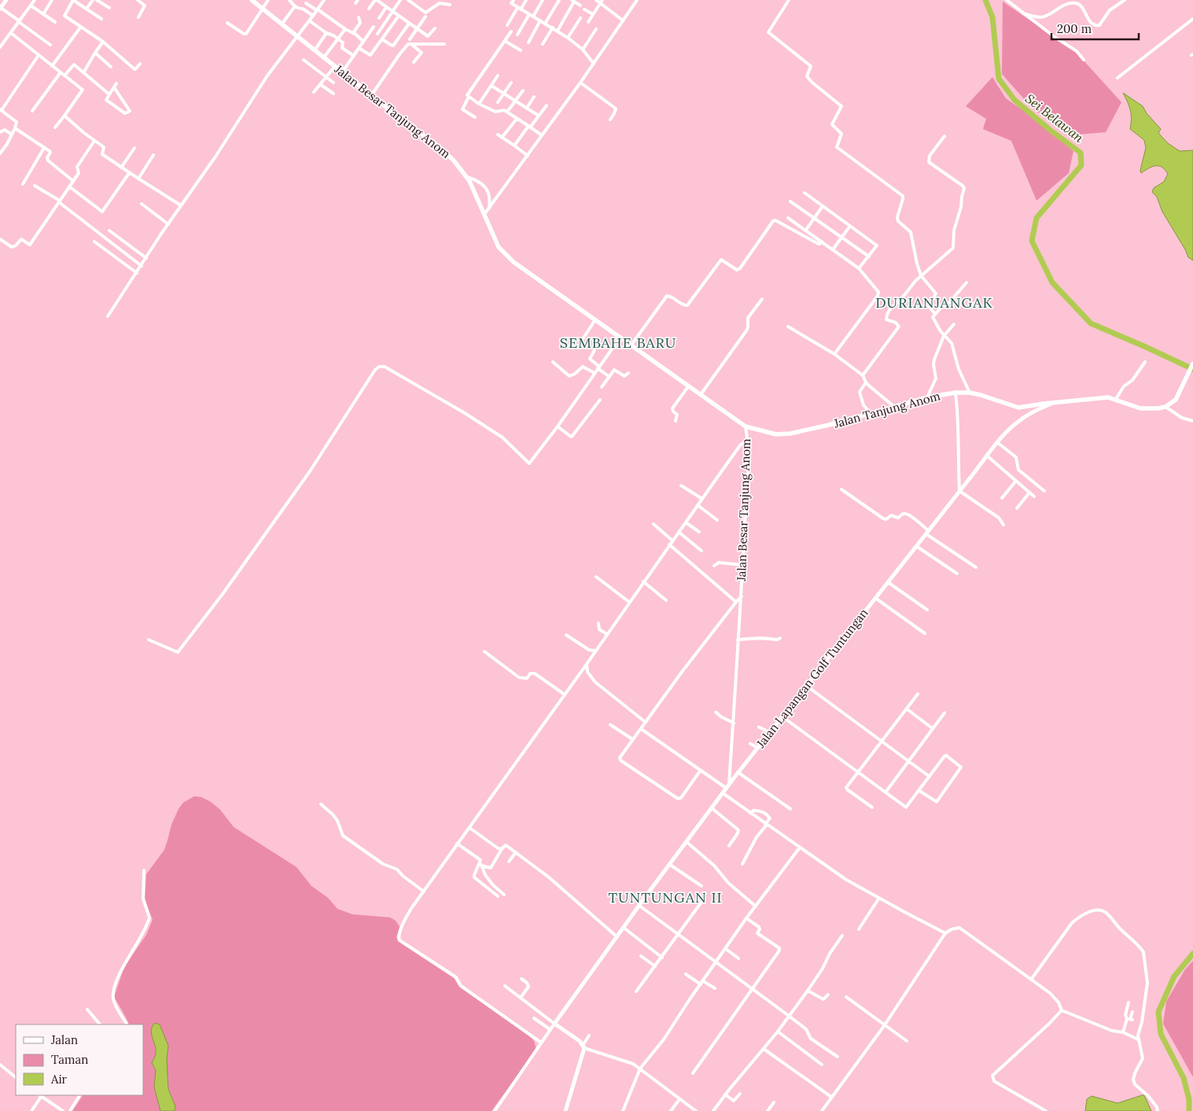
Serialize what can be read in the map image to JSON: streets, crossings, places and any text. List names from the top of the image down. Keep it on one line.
{"streets":{"main road":["Jalan Besar Tanjung Anom","Jalan Tanjung Anom","Jalan Lapangan Golf Tuntungan"]},"crossings":[["Jalan Besar Tanjung Anom","Jalan Tanjung Anom"],["Jalan Besar Tanjung Anom","Jalan Lapangan Golf Tuntungan"],["Jalan Tanjung Anom","Jalan Lapangan Golf Tuntungan"]],"districts":["DURIANJANGAK","SEMBAHE BARU","TUNTUNGAN II"],"water":["Sei Belawan"],"legend":["Jalan","Taman","Air"],"scale_bar":"200 m"}
